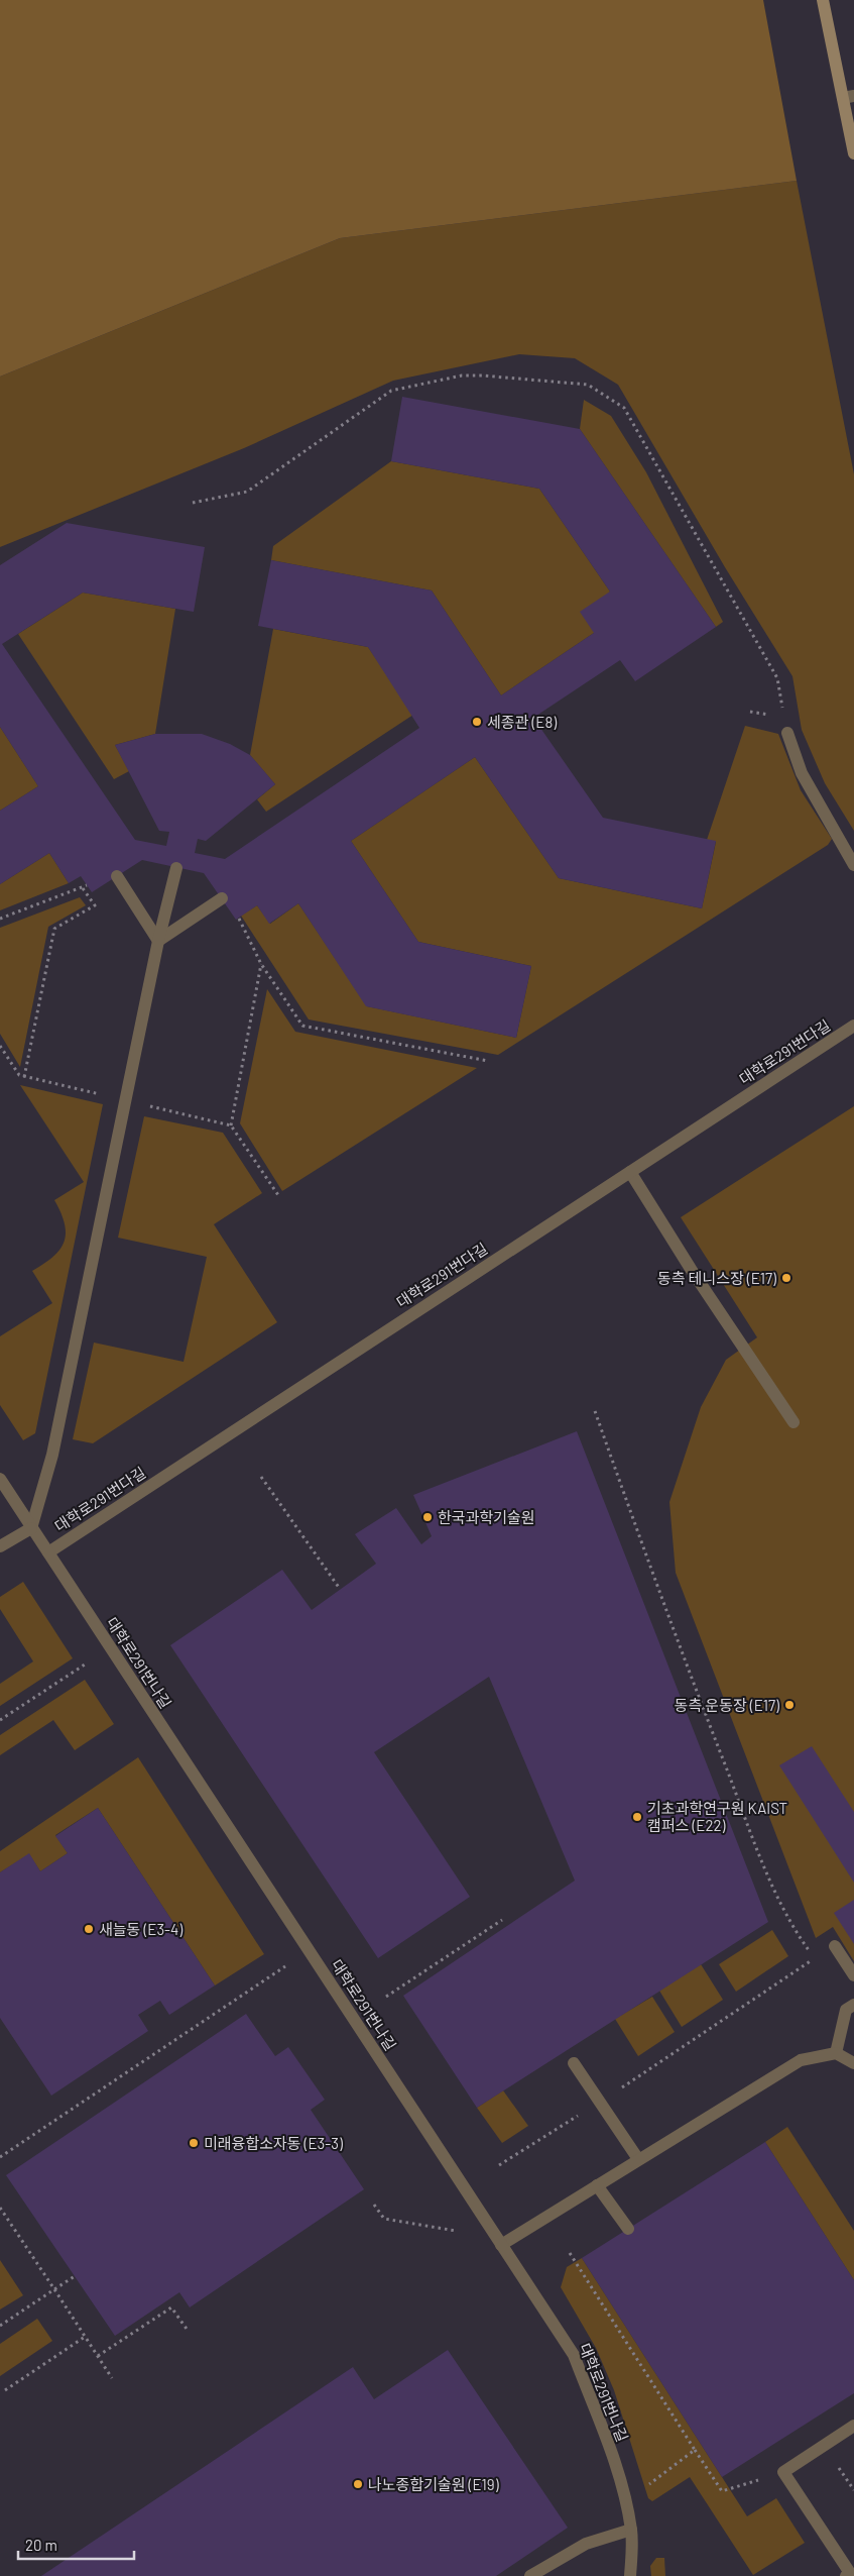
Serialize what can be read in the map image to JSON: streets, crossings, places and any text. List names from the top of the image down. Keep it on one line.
{"streets":{"street":["대학로291번다길","대학로291번나길"]},"crossings":[["대학로291번다길","대학로291번나길"]],"places":["세종관 (E8)","동측 테니스장 (E17)","한국과학기술원","동측 운동장 (E17)","기초과학연구원 KAIST 캠퍼스 (E22)","새늘동 (E3-4)","미래융합소자동 (E3-3)","나노종합기술원 (E19)"],"scale_bar":"20 m"}
